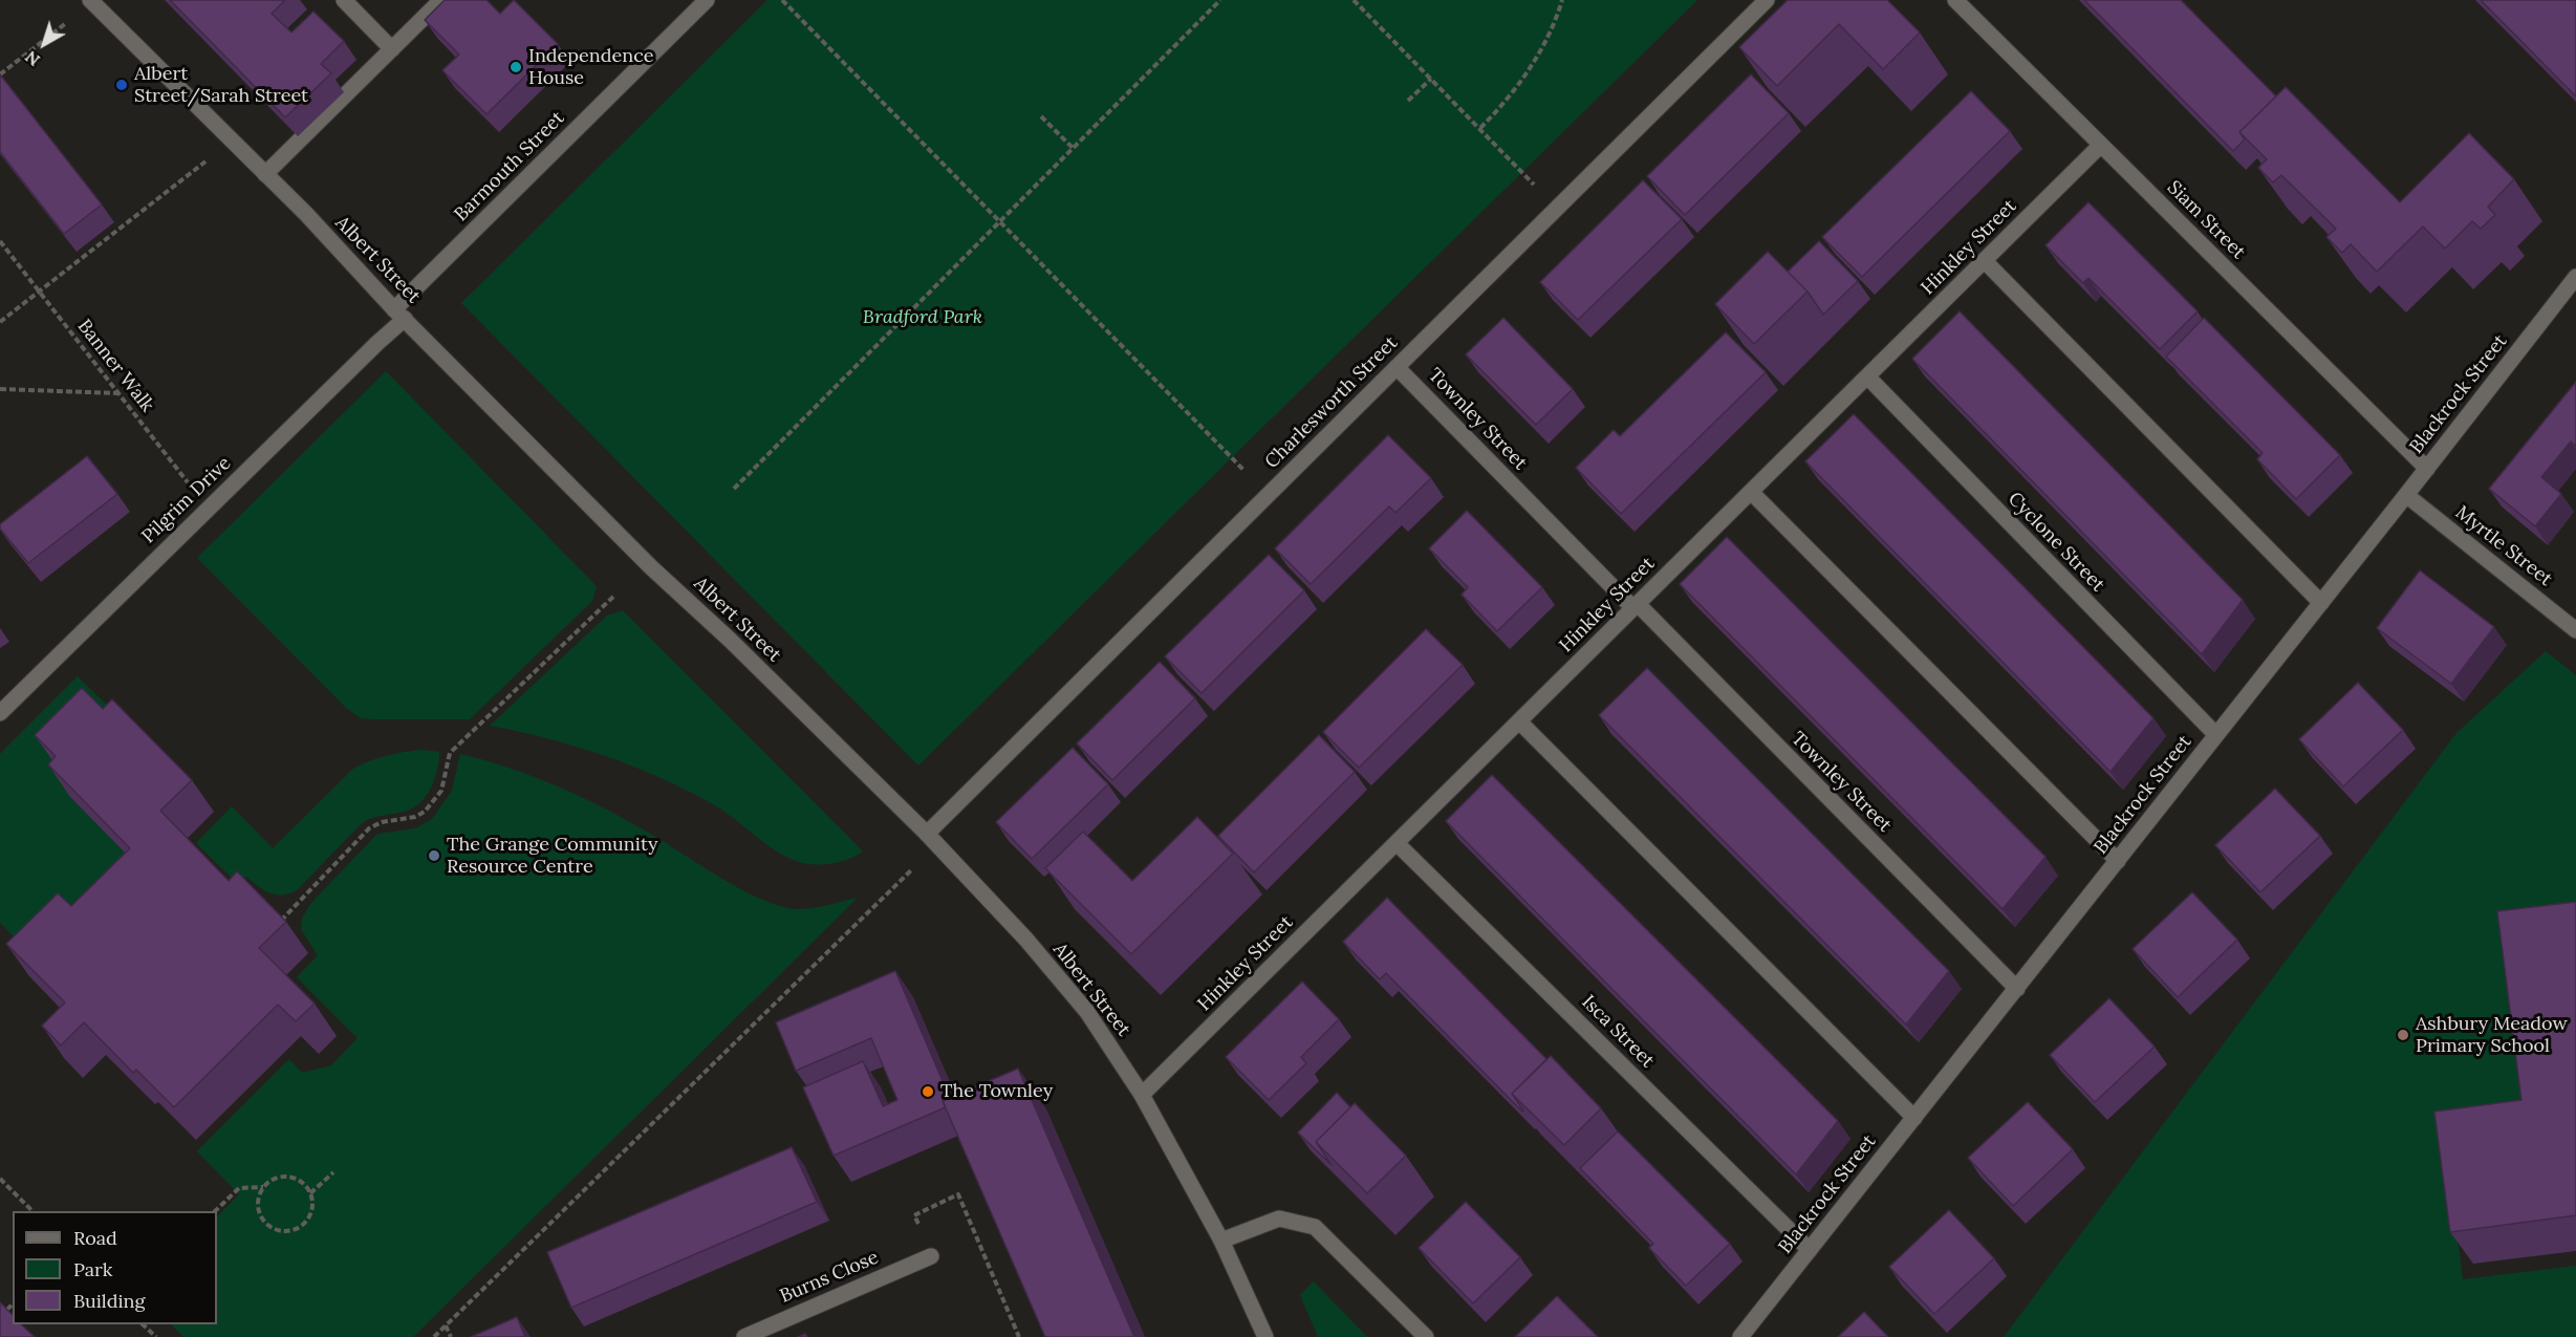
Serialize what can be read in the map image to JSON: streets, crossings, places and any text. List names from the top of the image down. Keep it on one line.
{"streets":{"street":["Barmouth Street","Siam Street","Hinkley Street","Albert Street","Blackrock Street","Charlesworth Street","Townley Street","Pilgrim Drive","Cyclone Street","Myrtle Street","Isca Street","Burns Close"],"path":["Banner Walk"]},"crossings":[["Barmouth Street","Albert Street"],["Barmouth Street","Pilgrim Drive"],["Siam Street","Hinkley Street"],["Siam Street","Blackrock Street"],["Hinkley Street","Albert Street"],["Hinkley Street","Townley Street"],["Hinkley Street","Cyclone Street"],["Hinkley Street","Isca Street"],["Albert Street","Charlesworth Street"],["Albert Street","Pilgrim Drive"],["Banner Walk","Pilgrim Drive"],["Blackrock Street","Townley Street"],["Blackrock Street","Cyclone Street"],["Blackrock Street","Myrtle Street"],["Blackrock Street","Isca Street"],["Charlesworth Street","Townley Street"]],"parks":["Bradford Park"],"places":["Independence House","Albert Street/Sarah Street","The Grange Community Resource Centre","Ashbury Meadow Primary School","The Townley"],"legend":["Road","Park","Building"],"north":"bottom left"}
